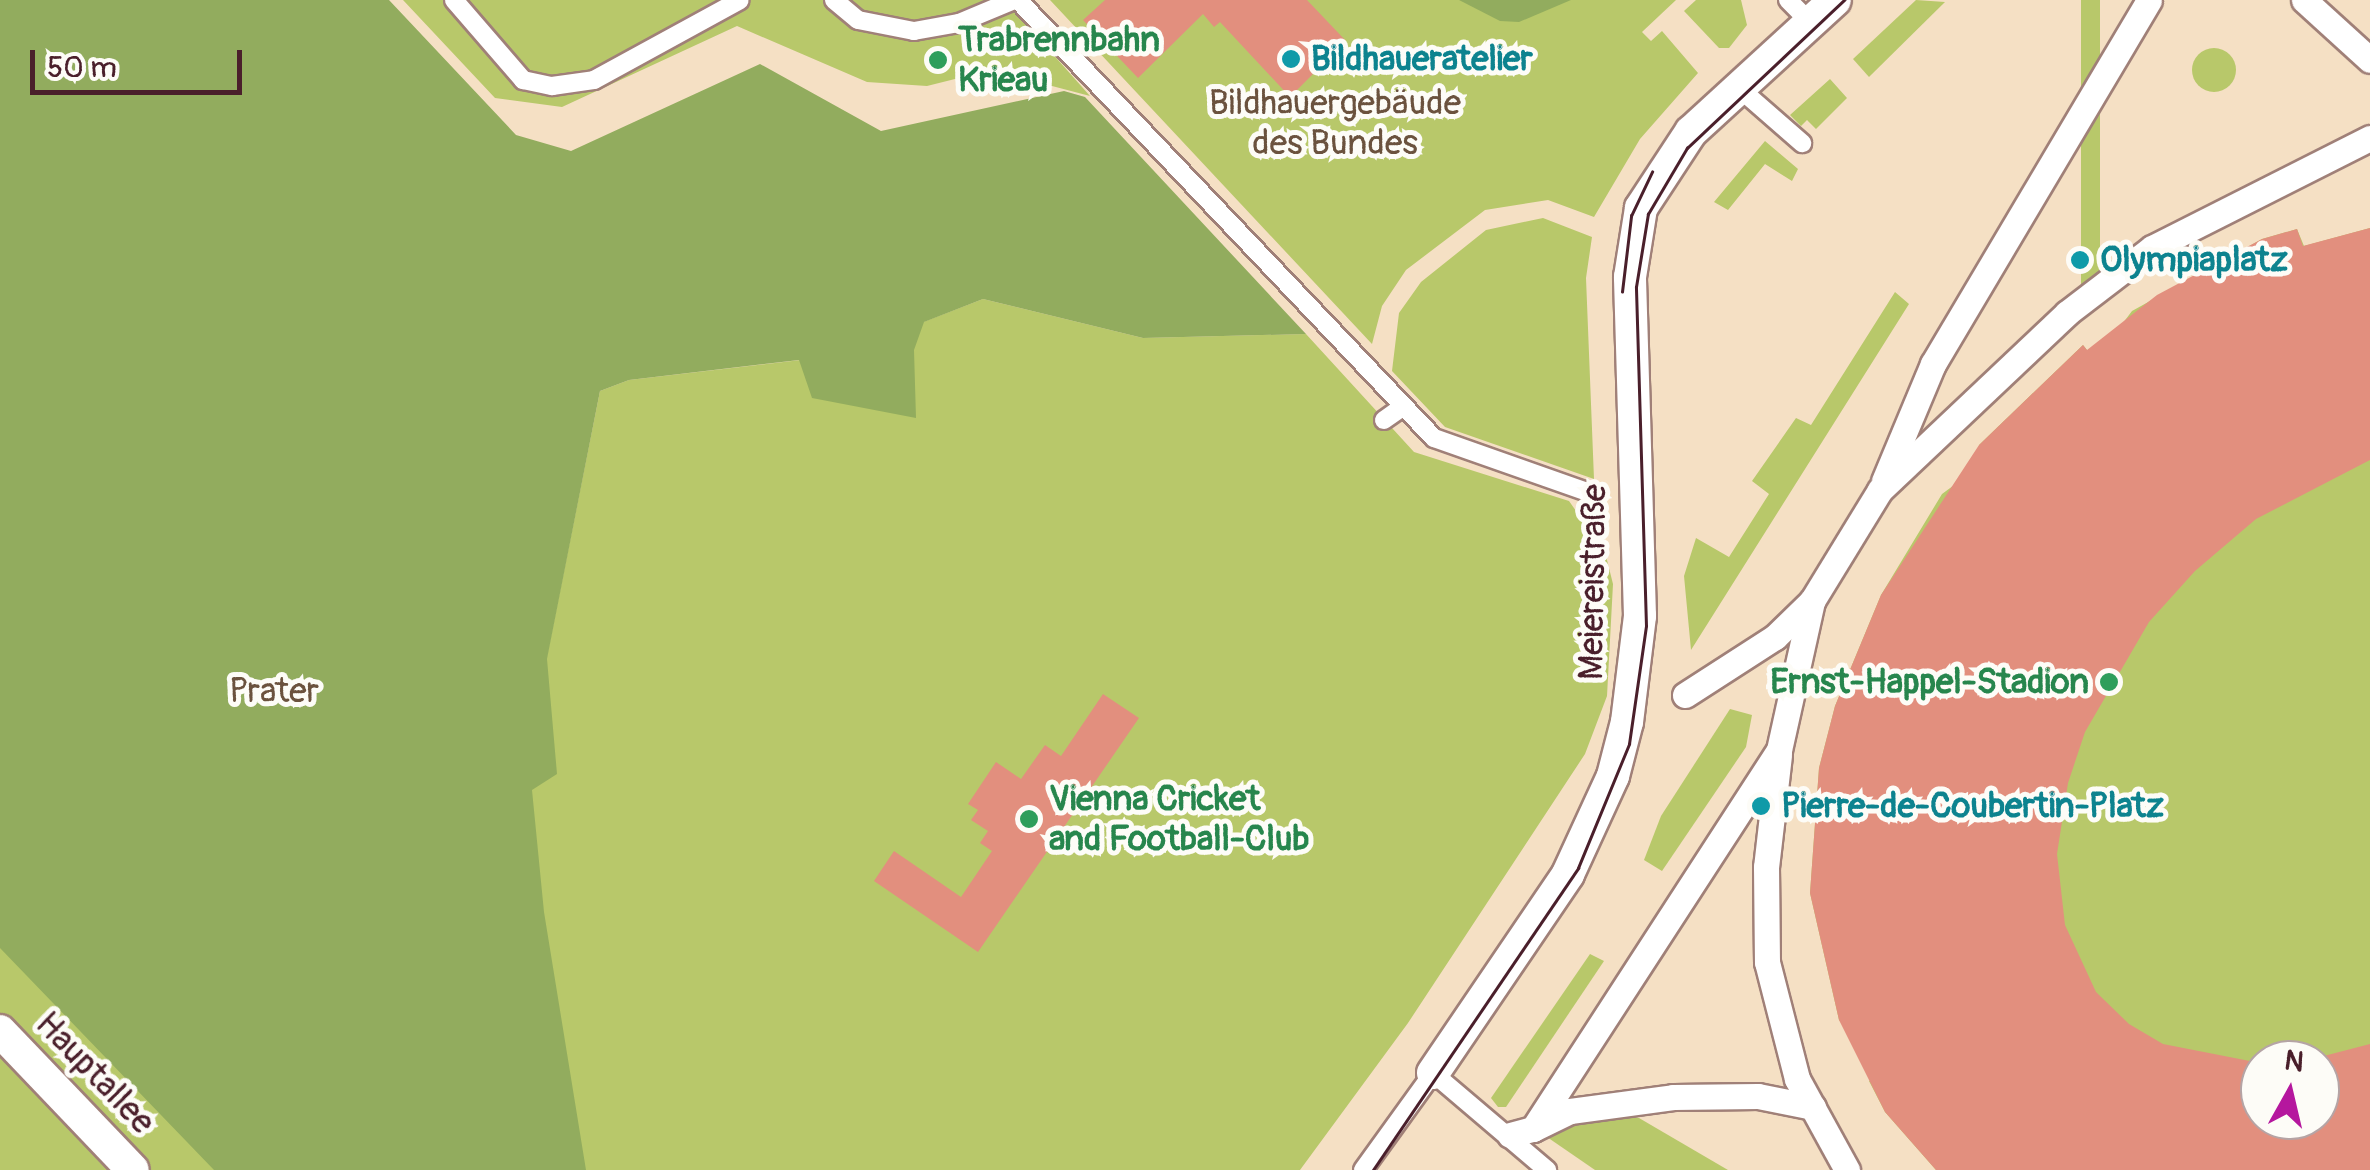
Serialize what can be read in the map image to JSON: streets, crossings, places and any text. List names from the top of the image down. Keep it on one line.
{"streets":{"street":["Meiereistraße","Hauptallee"]},"parks":["Bildhauergebäude des Bundes","Prater"],"places":["Bildhaueratelier","Trabrennbahn Krieau","Olympiaplatz","Ernst-Happel-Stadion","Pierre-de-Coubertin-Platz","Vienna Cricket and Football-Club"],"scale_bar":"50 m","north":"top"}
